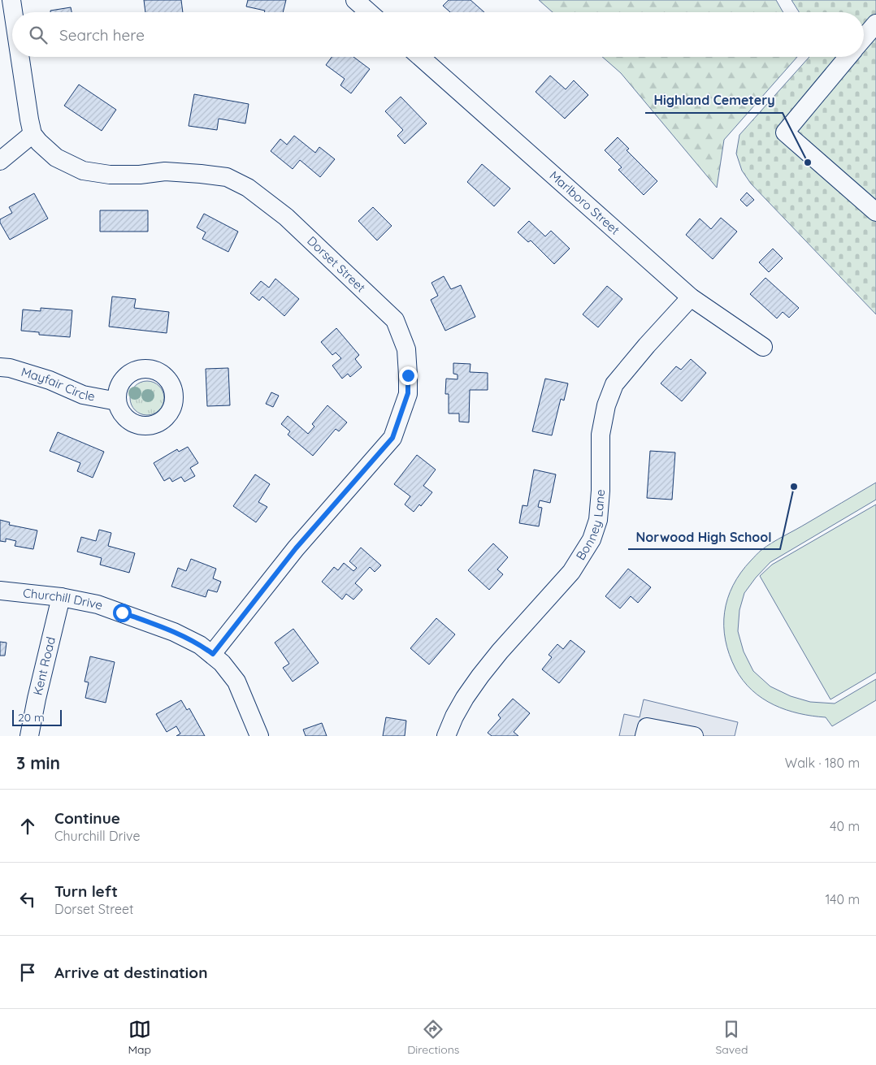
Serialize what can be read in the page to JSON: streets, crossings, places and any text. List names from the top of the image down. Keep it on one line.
{"streets":{"street":["Marlboro Street","Dorset Street","Mayfair Circle","Bonney Lane","Churchill Drive","Kent Road"]},"crossings":[["Marlboro Street","Bonney Lane"],["Dorset Street","Churchill Drive"],["Churchill Drive","Kent Road"]],"places":["Highland Cemetery","Norwood High School"],"scale_bar":"20 m","page":{"search":"Search here","scale":"20 m","heading":["3 min","Walk · 180 m"],"list":[["Continue","Churchill Drive","40 m"],["Turn left","Dorset Street","140 m"],"Arrive at destination"],"nav":["Map","Directions","Saved"]}}
